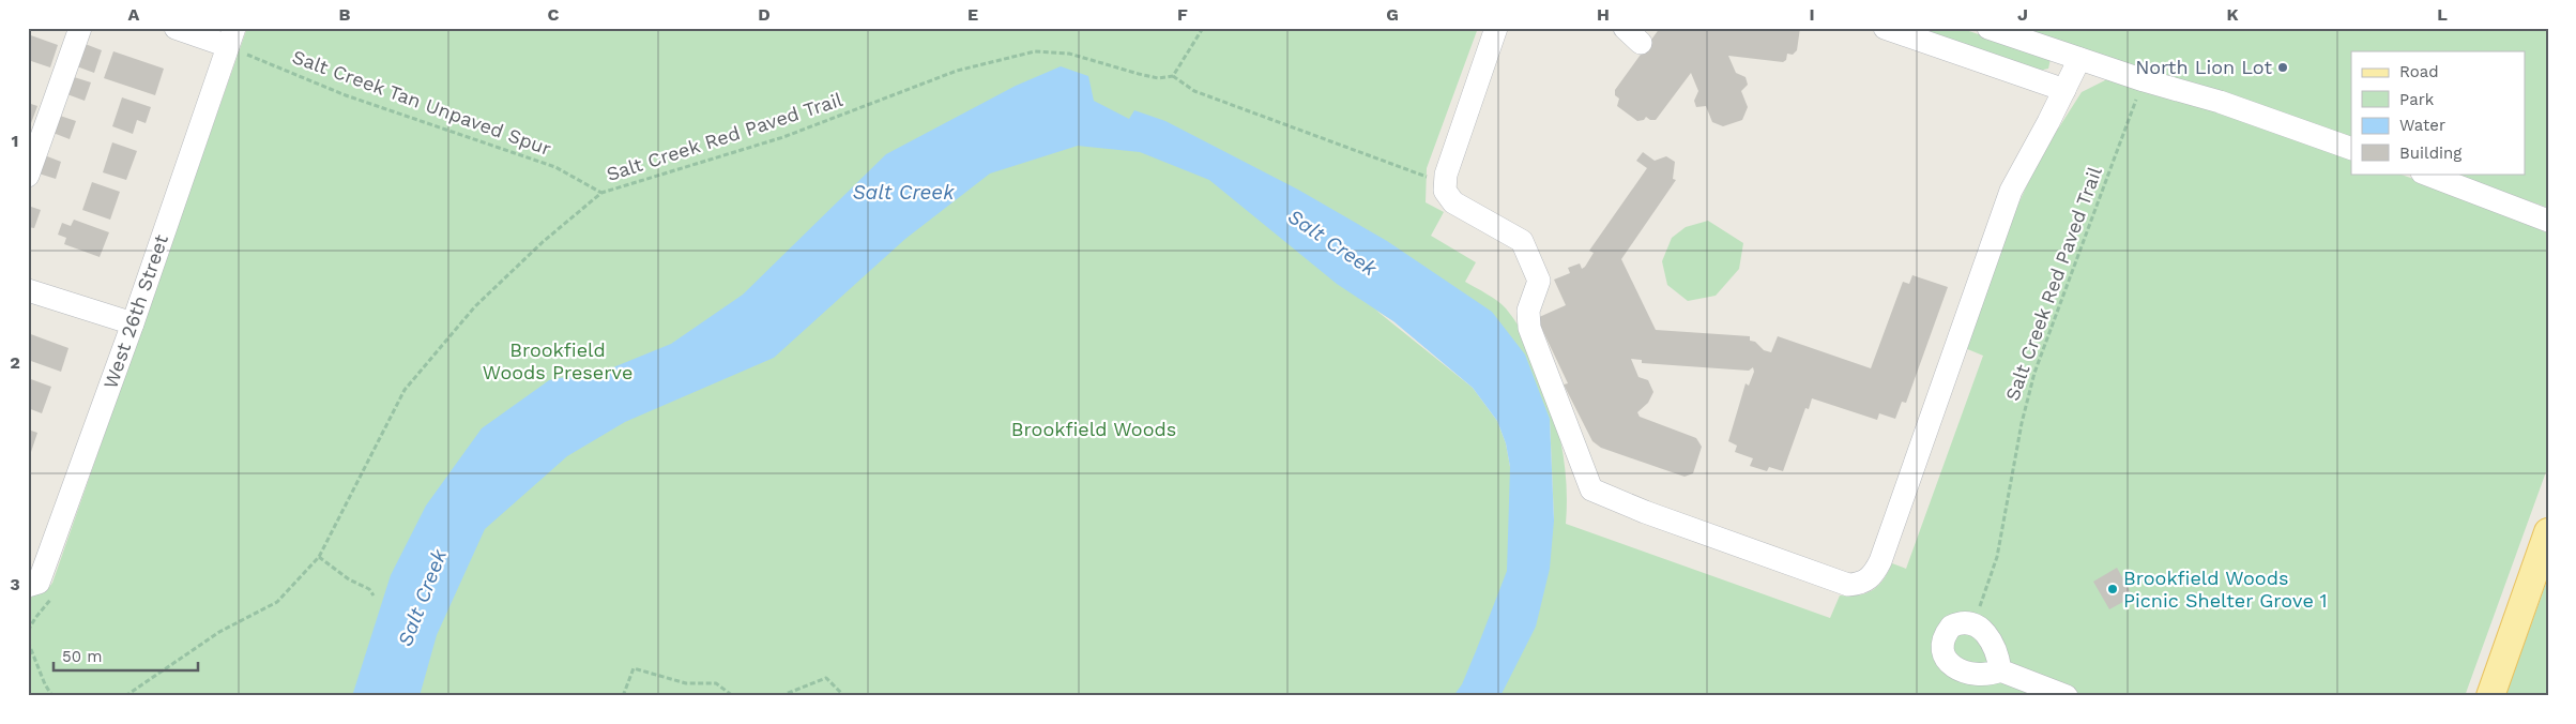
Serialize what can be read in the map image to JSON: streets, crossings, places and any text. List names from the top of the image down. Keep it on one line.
{"streets":{"street":["West 26th Street"],"path":["Salt Creek Tan Unpaved Spur","Salt Creek Red Paved Trail"]},"crossings":[["Salt Creek Tan Unpaved Spur","Salt Creek Red Paved Trail"],["Salt Creek Tan Unpaved Spur","West 26th Street"]],"water":["Salt Creek"],"parks":["Brookfield Woods Preserve","Brookfield Woods"],"places":["North Lion Lot","Brookfield Woods Picnic Shelter Grove 1"],"legend":["Road","Park","Water","Building"],"scale_bar":"50 m","grid":{"columns":["A","B","C","D","E","F","G","H","I","J","K","L"],"rows":["1","2","3"]}}
